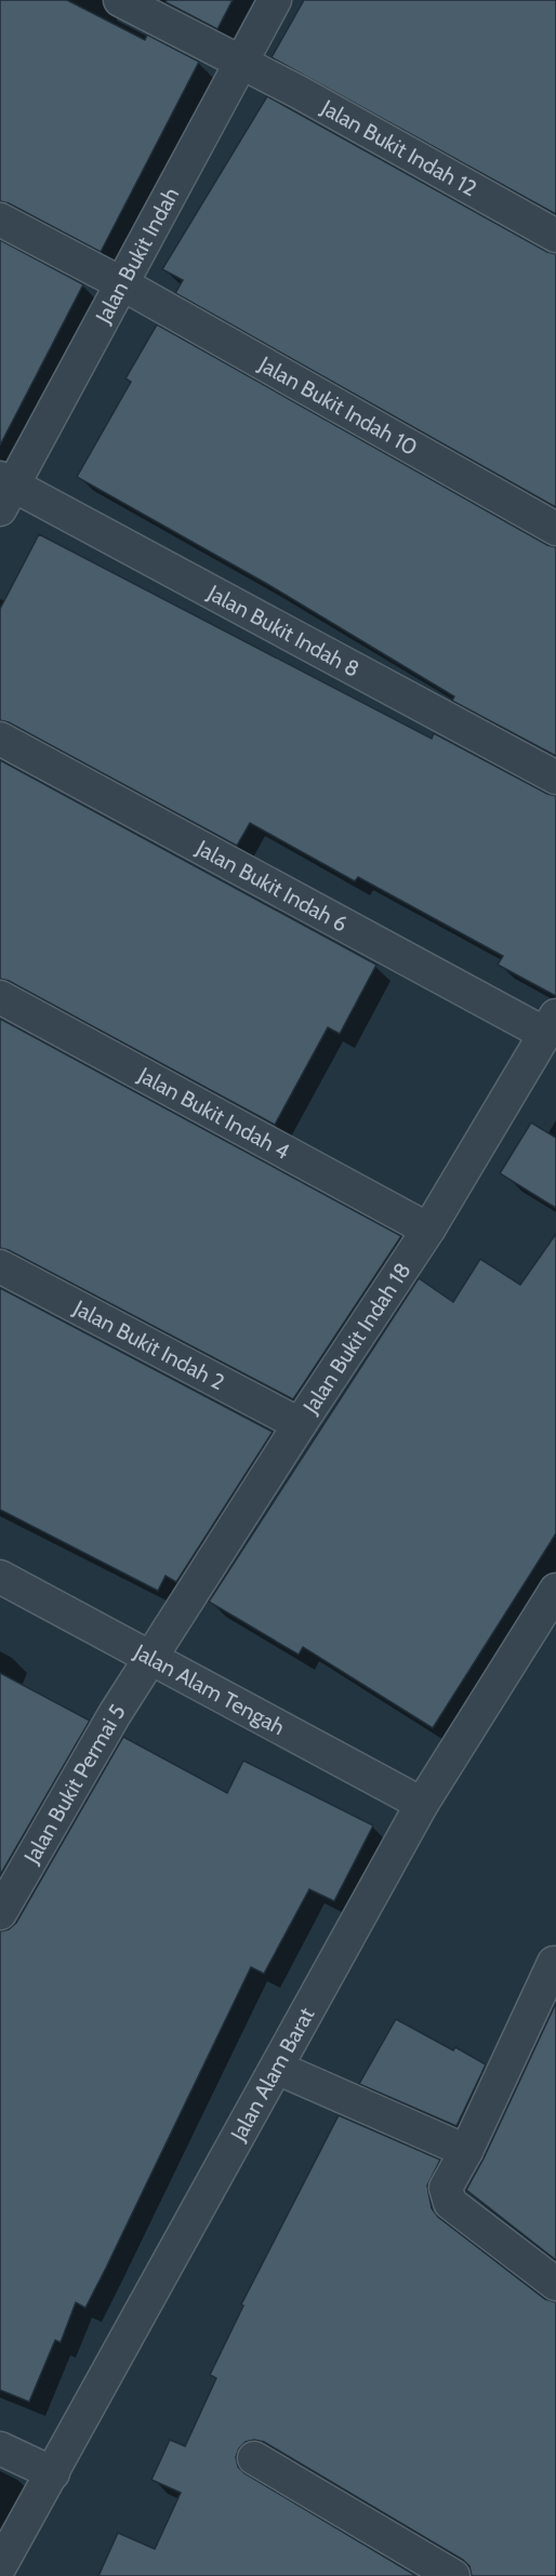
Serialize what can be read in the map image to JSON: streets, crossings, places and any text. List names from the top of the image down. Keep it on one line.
{"streets":{"street":["Jalan Bukit Indah 12","Jalan Bukit Indah","Jalan Bukit Indah 10","Jalan Bukit Indah 8","Jalan Bukit Indah 6","Jalan Bukit Indah 4","Jalan Bukit Indah 18","Jalan Bukit Indah 2","Jalan Alam Tengah","Jalan Bukit Permai 5","Jalan Alam Barat"]},"crossings":[["Jalan Bukit Indah 12","Jalan Bukit Indah"],["Jalan Bukit Indah","Jalan Bukit Indah 10"],["Jalan Bukit Indah","Jalan Bukit Indah 8"],["Jalan Bukit Indah 6","Jalan Bukit Indah 18"],["Jalan Bukit Indah 4","Jalan Bukit Indah 18"],["Jalan Bukit Indah 18","Jalan Bukit Indah 2"],["Jalan Bukit Indah 18","Jalan Alam Tengah"],["Jalan Bukit Indah 18","Jalan Bukit Permai 5"],["Jalan Alam Tengah","Jalan Bukit Permai 5"],["Jalan Alam Tengah","Jalan Alam Barat"]]}
